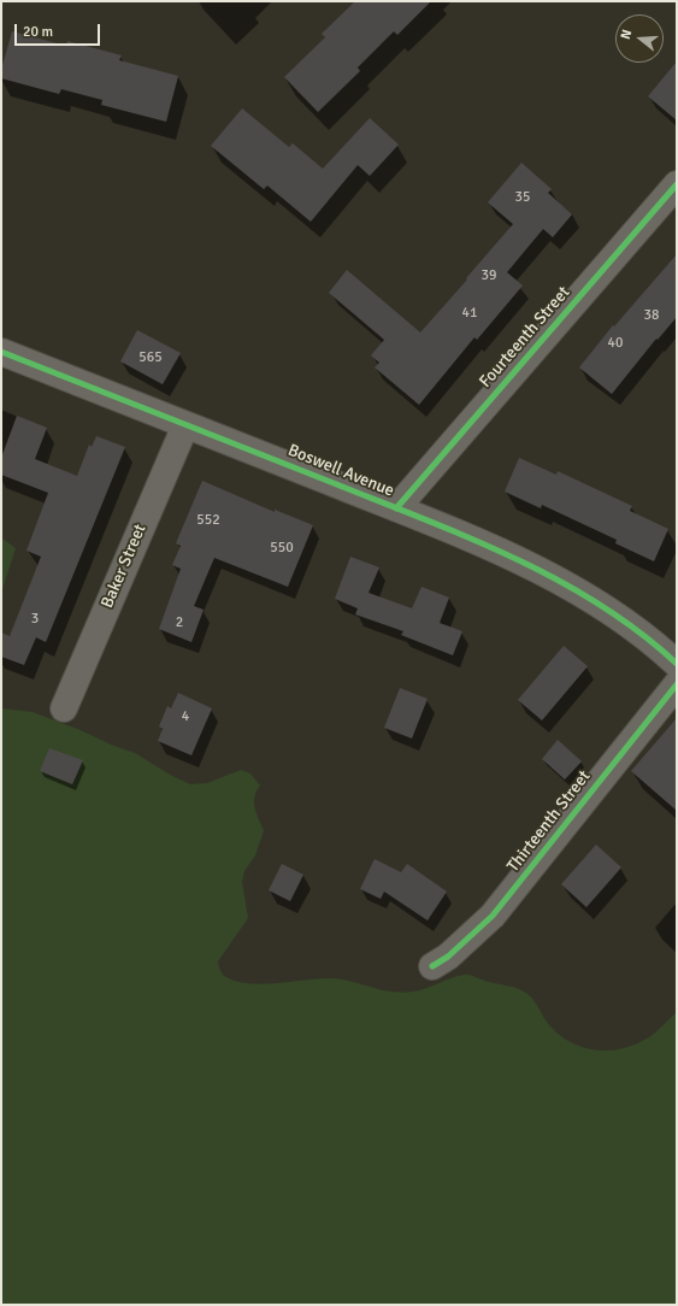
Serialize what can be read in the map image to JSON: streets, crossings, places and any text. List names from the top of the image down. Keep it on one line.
{"streets":{"street":["Fourteenth Street","Boswell Avenue","Baker Street","Thirteenth Street"]},"crossings":[["Fourteenth Street","Boswell Avenue"],["Boswell Avenue","Baker Street"]],"house_numbers":["35","39","41","38","40","565","552","550","3","2","4"],"scale_bar":"20 m","north":"left"}
